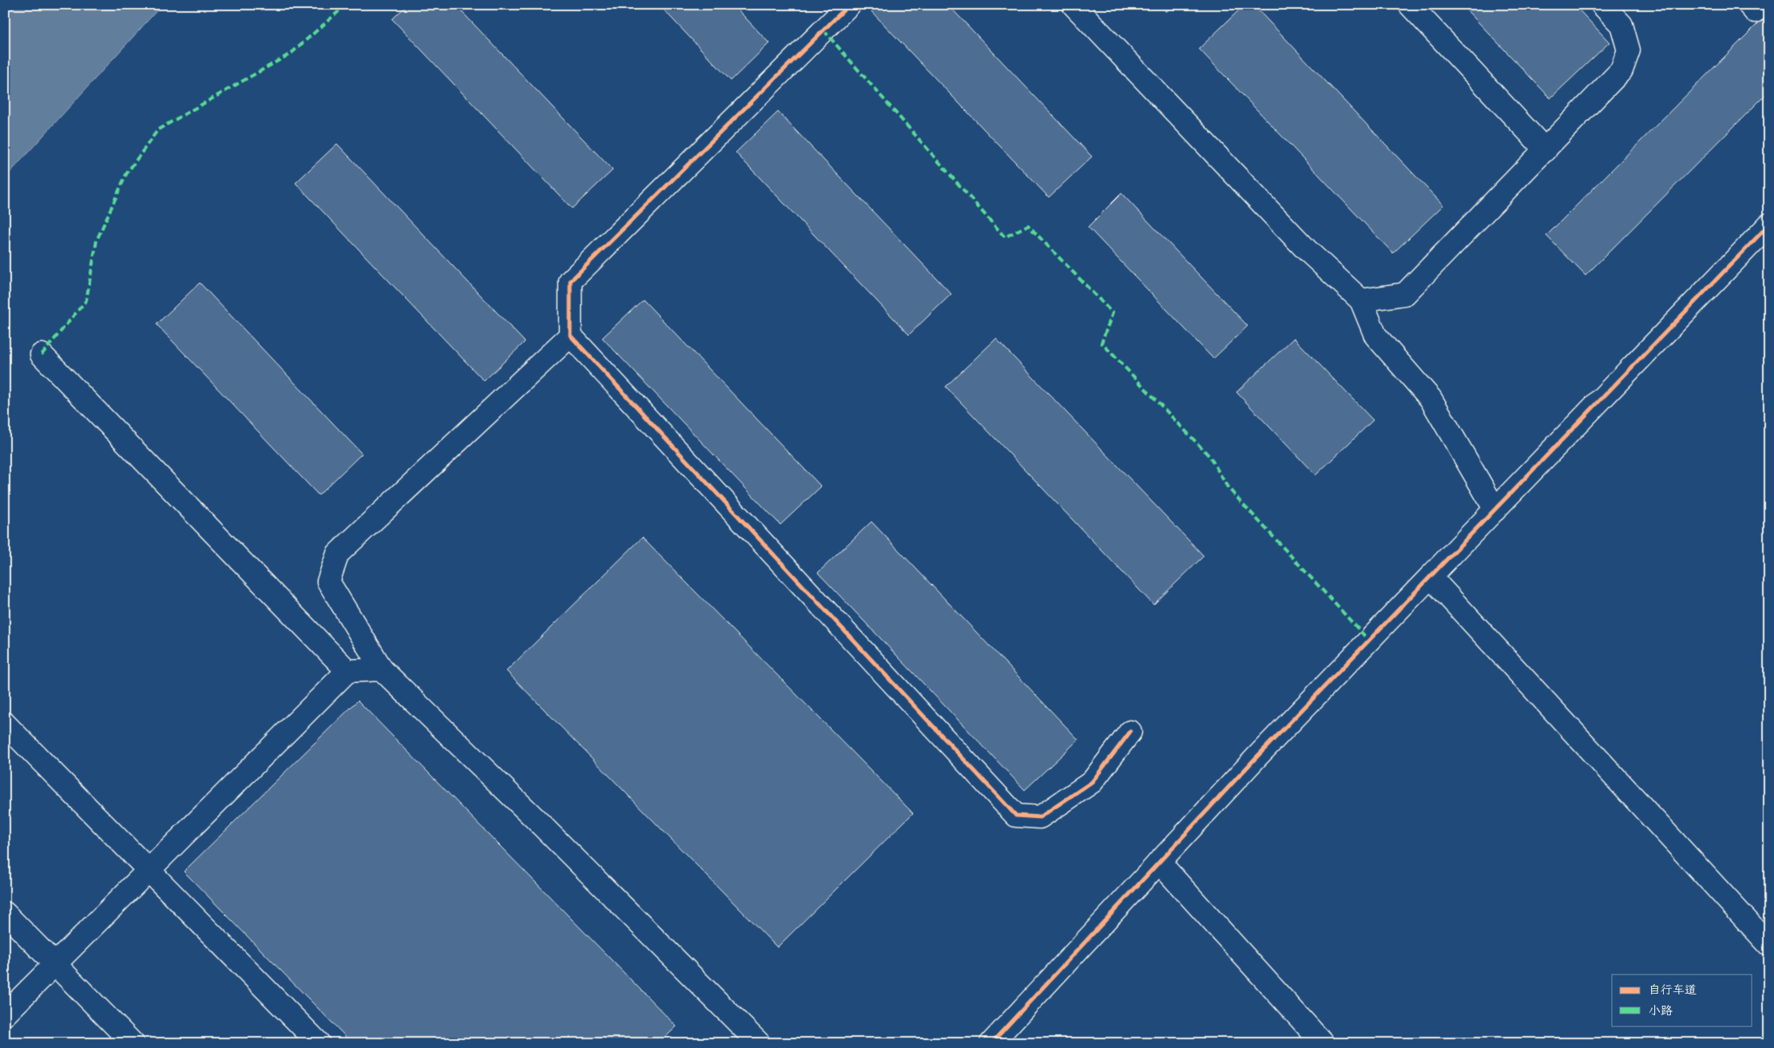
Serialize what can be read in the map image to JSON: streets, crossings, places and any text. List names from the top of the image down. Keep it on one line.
{"legend":["自行车道","小路"]}
